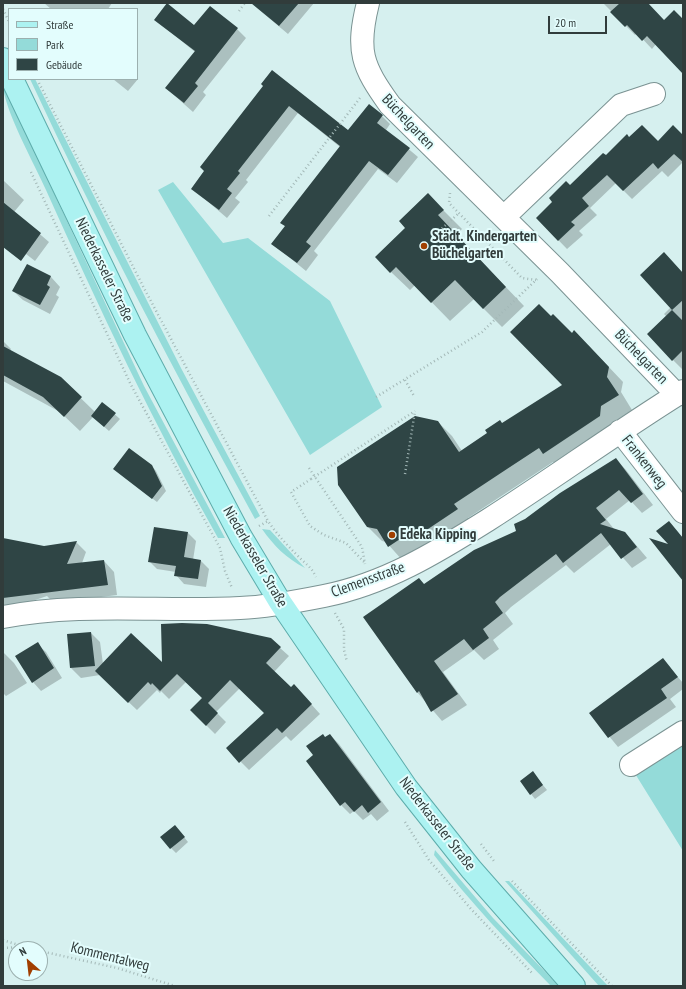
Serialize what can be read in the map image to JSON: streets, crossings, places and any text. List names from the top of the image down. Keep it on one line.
{"streets":{"main road":["Niederkasseler Straße"],"street":["Büchelgarten","Frankenweg","Clemensstraße"],"path":["Kommentalweg"]},"crossings":[["Büchelgarten","Clemensstraße"],["Niederkasseler Straße","Clemensstraße"],["Frankenweg","Clemensstraße"]],"places":["Städt. Kindergarten Büchelgarten","Edeka Kipping"],"legend":["Straße","Park","Gebäude"],"scale_bar":"20 m","north":"top left"}
